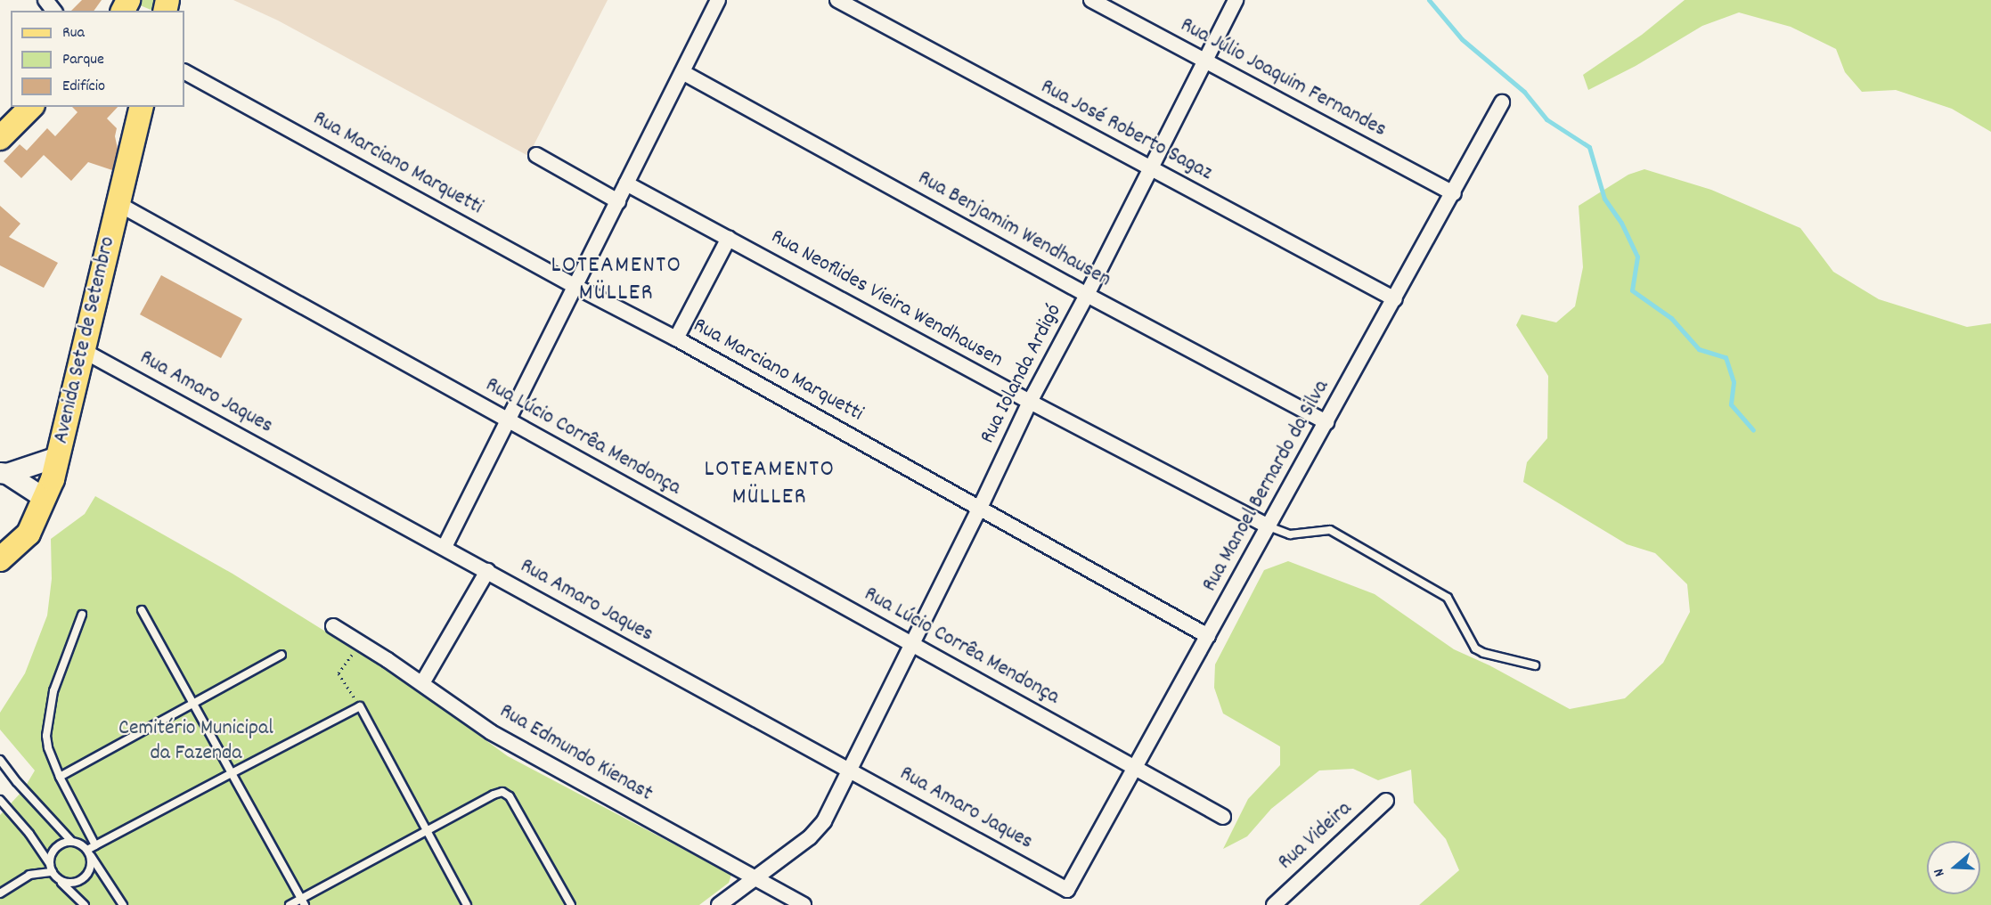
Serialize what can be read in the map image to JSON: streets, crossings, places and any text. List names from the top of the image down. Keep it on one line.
{"streets":{"main road":["Avenida Sete de Setembro"],"street":["Rua Júlio Joaquim Fernandes","Rua José Roberto Sagaz","Rua Marciano Marquetti","Rua Benjamim Wendhausen","Rua Neoflides Vieira Wendhausen","Rua Iolanda Ardigó","Rua Amaro Jaques","Rua Lúcio Corrêa Mendonça","Rua Manoel Bernardo da Silva","Rua Edmundo Kienast","Rua Videira"]},"crossings":[["Rua Júlio Joaquim Fernandes","Rua Iolanda Ardigó"],["Rua Júlio Joaquim Fernandes","Rua Manoel Bernardo da Silva"],["Rua José Roberto Sagaz","Rua Iolanda Ardigó"],["Rua José Roberto Sagaz","Rua Manoel Bernardo da Silva"],["Rua Marciano Marquetti","Rua Iolanda Ardigó"],["Rua Marciano Marquetti","Rua Manoel Bernardo da Silva"],["Rua Benjamim Wendhausen","Rua Iolanda Ardigó"],["Rua Benjamim Wendhausen","Rua Manoel Bernardo da Silva"],["Rua Neoflides Vieira Wendhausen","Rua Iolanda Ardigó"],["Rua Neoflides Vieira Wendhausen","Rua Manoel Bernardo da Silva"],["Avenida Sete de Setembro","Rua Amaro Jaques"],["Avenida Sete de Setembro","Rua Lúcio Corrêa Mendonça"],["Rua Iolanda Ardigó","Rua Amaro Jaques"],["Rua Iolanda Ardigó","Rua Lúcio Corrêa Mendonça"],["Rua Iolanda Ardigó","Rua Edmundo Kienast"],["Rua Amaro Jaques","Rua Manoel Bernardo da Silva"],["Rua Lúcio Corrêa Mendonça","Rua Manoel Bernardo da Silva"]],"districts":["LOTEAMENTO MÜLLER","LOTEAMENTO MÜLLER"],"parks":["Cemitério Municipal da Fazenda"],"legend":["Rua","Parque","Edifício"],"north":"left"}
